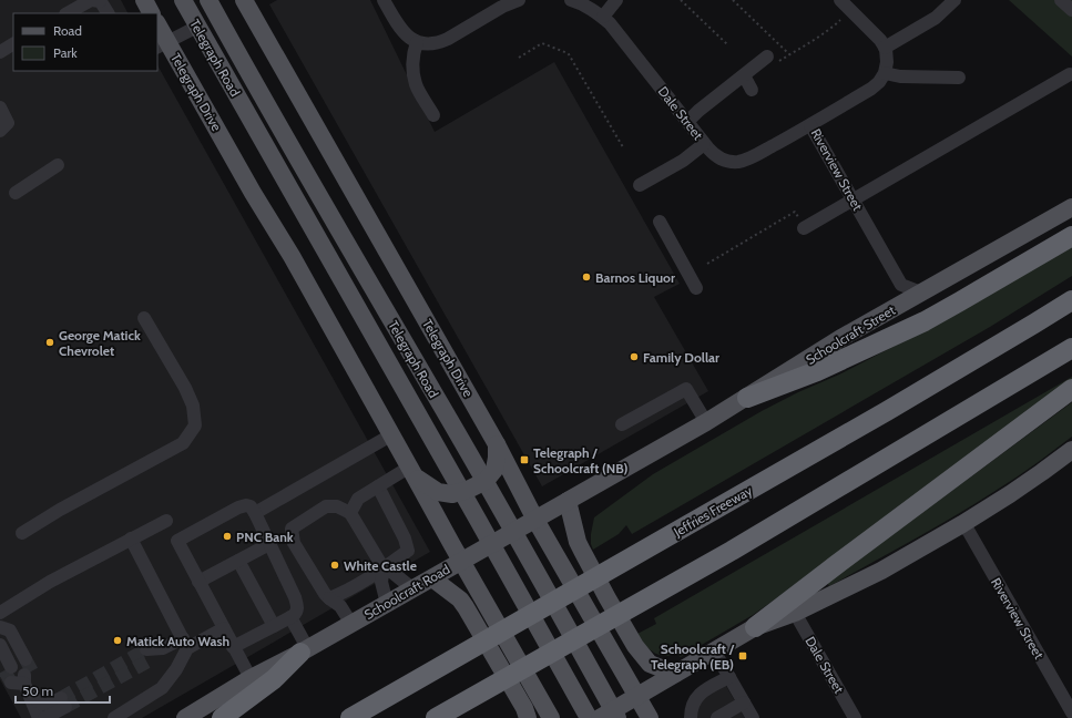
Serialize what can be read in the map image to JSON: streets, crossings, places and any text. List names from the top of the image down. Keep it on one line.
{"streets":{"highway":["Jeffries Freeway"],"main road":["Telegraph Road","Telegraph Drive","Schoolcraft Street","Schoolcraft Road"],"street":["Dale Street","Riverview Street"]},"crossings":[["Telegraph Drive","Schoolcraft Road"],["Dale Street","Riverview Street"],["Riverview Street","Schoolcraft Street"],["Schoolcraft Street","Schoolcraft Road"]],"places":{"other":["Barnos Liquor","George Matick Chevrolet","Family Dollar","PNC Bank","White Castle","Matick Auto Wash"],"transit":["Telegraph / Schoolcraft (NB)","Schoolcraft / Telegraph (EB)"]},"legend":["Road","Park"],"scale_bar":"50 m"}
